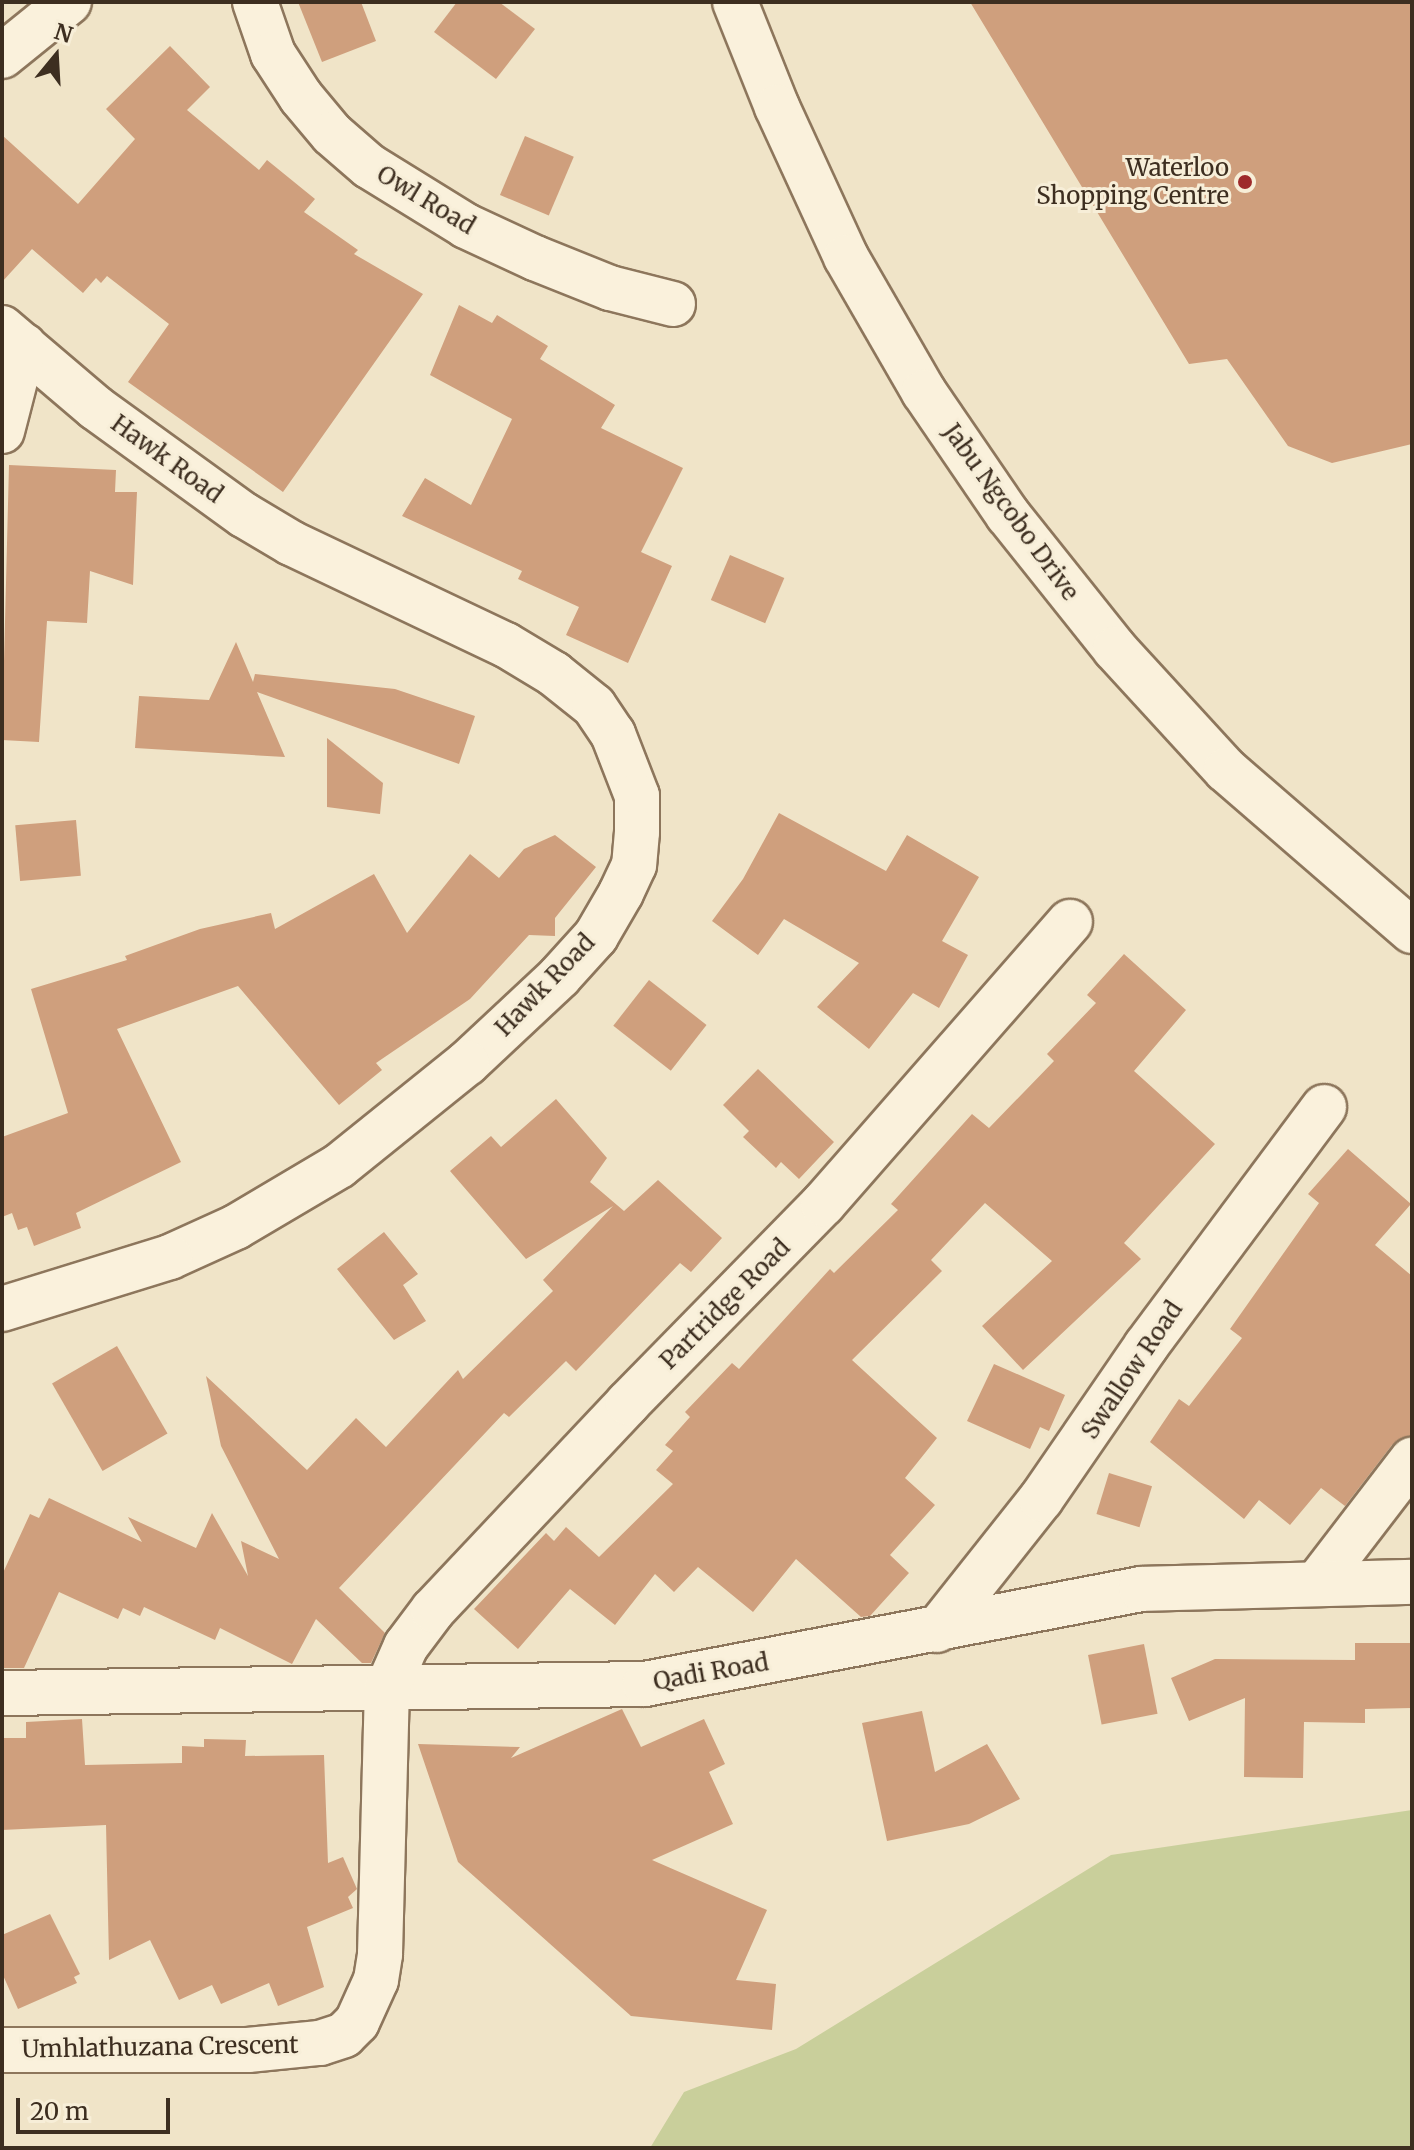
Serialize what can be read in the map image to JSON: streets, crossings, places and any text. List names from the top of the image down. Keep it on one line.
{"streets":{"street":["Owl Road","Hawk Road","Jabu Ngcobo Drive","Partridge Road","Swallow Road","Qadi Road","Umhlathuzana Crescent"]},"crossings":[["Partridge Road","Qadi Road"],["Partridge Road","Umhlathuzana Crescent"],["Swallow Road","Qadi Road"],["Qadi Road","Umhlathuzana Crescent"]],"places":["Waterloo Shopping Centre"],"scale_bar":"20 m","north":"top"}
